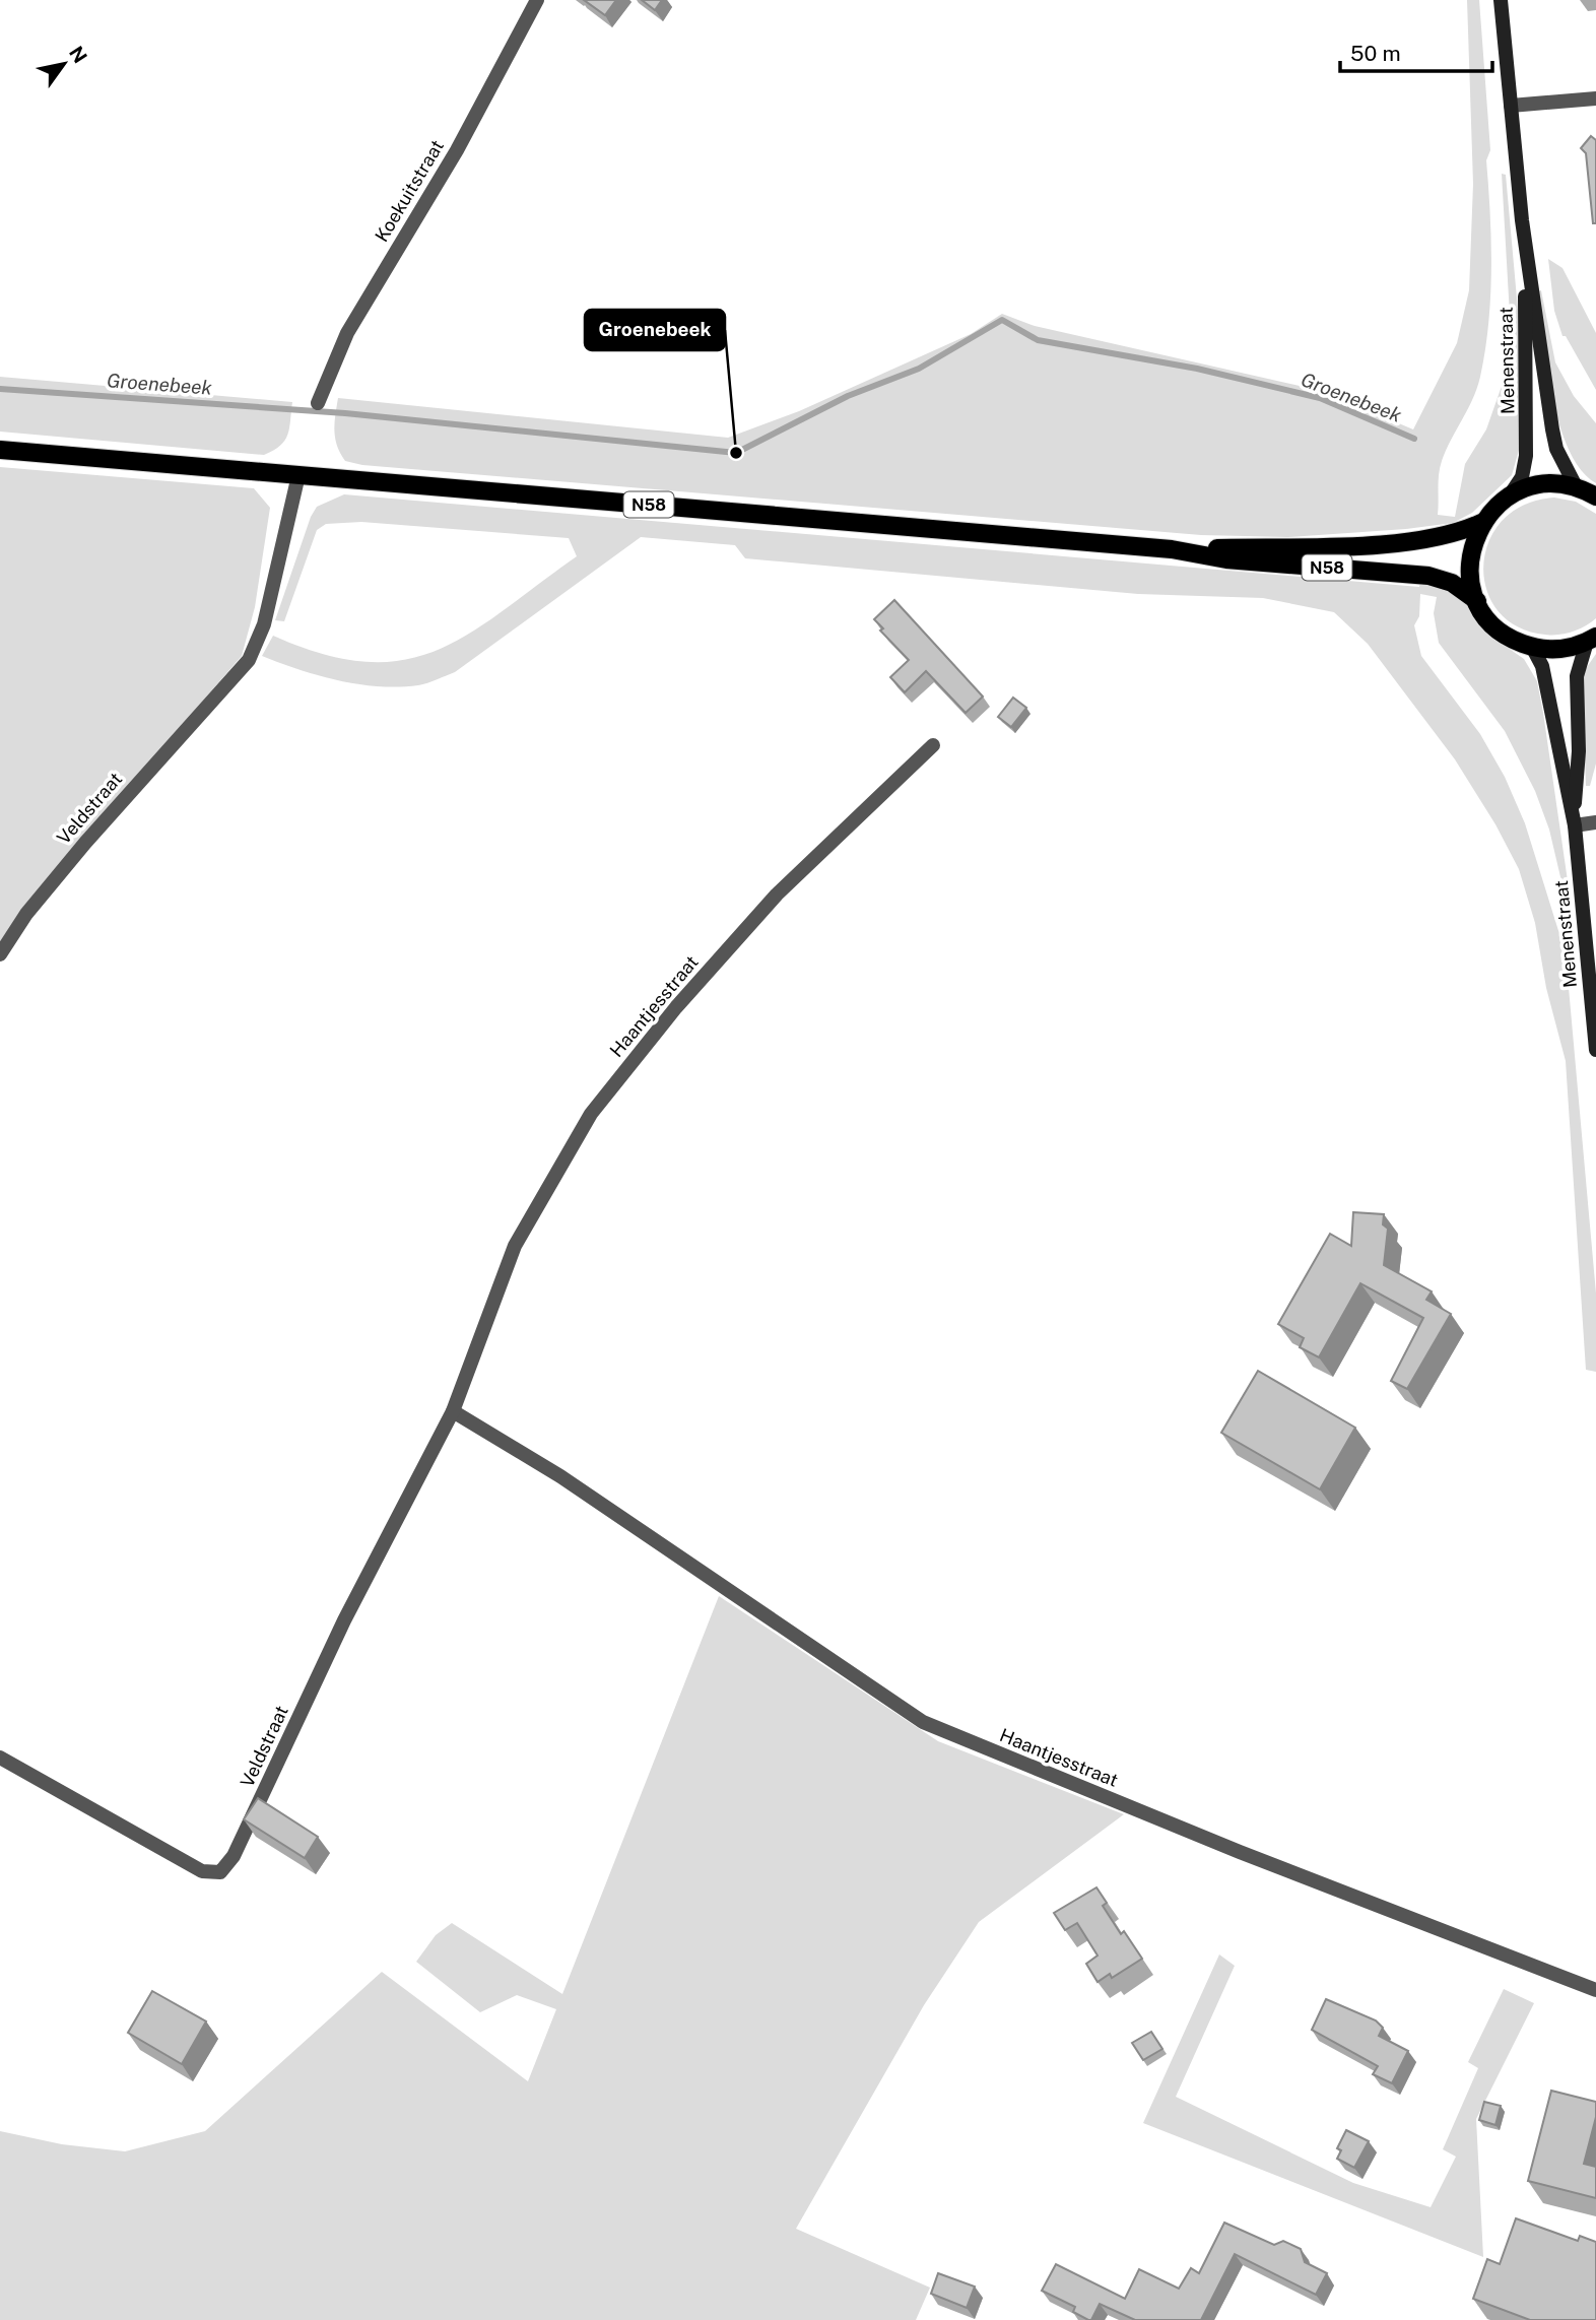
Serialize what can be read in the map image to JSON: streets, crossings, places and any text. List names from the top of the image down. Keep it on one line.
{"streets":{"main road":["Menenstraat","N58"],"street":["Koekuitstraat","Veldstraat","Haantjesstraat"]},"crossings":[["N58","Veldstraat"],["Veldstraat","Haantjesstraat"]],"water":["Groenebeek"],"places":["Groenebeek"],"scale_bar":"50 m","north":"top right"}
